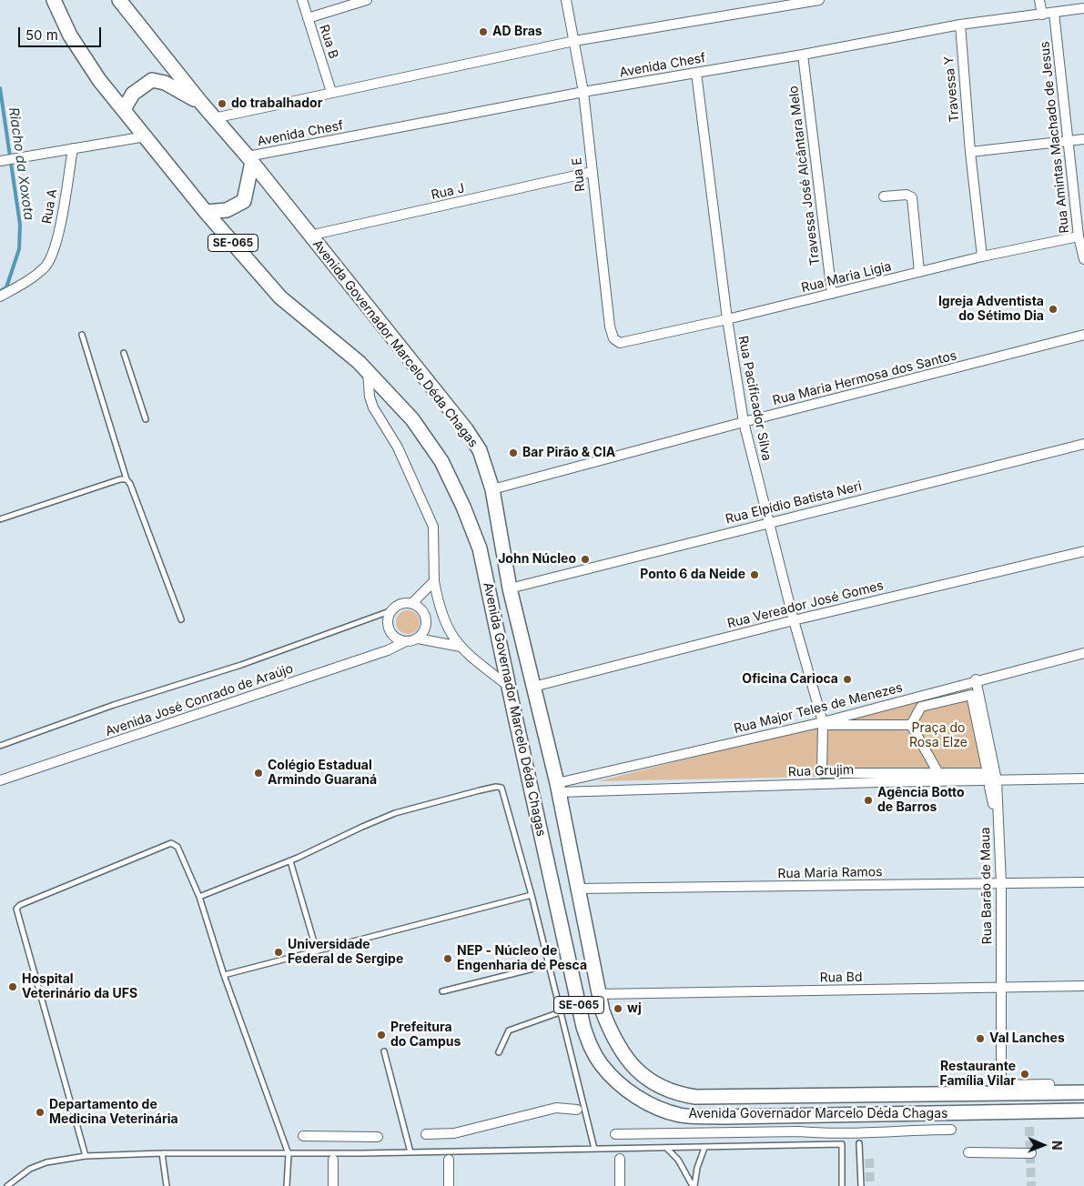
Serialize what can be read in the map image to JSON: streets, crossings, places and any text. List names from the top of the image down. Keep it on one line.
{"streets":{"main road":["SE-065","Avenida Governador Marcelo Déda Chagas"],"street":["Rua B","Avenida Chesf","Travessa Y","Rua Amintas Machado de Jesus","Rua E","Travessa José Alcântara Melo","Rua J","Rua A","Rua Maria Ligia","Rua Maria Hermosa dos Santos","Rua Pacificador Silva","Rua Elpídio Batista Neri","Rua Vereador José Gomes","Avenida José Conrado de Araújo","Rua Major Teles de Menezes","Rua Grujim","Rua Maria Ramos","Rua Barão de Maua","Rua Bd"]},"crossings":[["Avenida Chesf","Travessa Y"],["Avenida Chesf","Rua Amintas Machado de Jesus"],["Avenida Chesf","Rua E"],["Avenida Chesf","Travessa José Alcântara Melo"],["Avenida Chesf","Avenida Governador Marcelo Déda Chagas"],["Avenida Chesf","Rua Pacificador Silva"],["Travessa Y","Rua Maria Ligia"],["Rua Amintas Machado de Jesus","Rua Maria Ligia"],["Rua E","Rua J"],["Rua E","Rua Maria Ligia"],["Travessa José Alcântara Melo","Rua Maria Ligia"],["Rua J","Avenida Governador Marcelo Déda Chagas"],["Rua Maria Ligia","Rua Pacificador Silva"],["Avenida Governador Marcelo Déda Chagas","Rua Maria Hermosa dos Santos"],["Avenida Governador Marcelo Déda Chagas","Rua Elpídio Batista Neri"],["Avenida Governador Marcelo Déda Chagas","Rua Vereador José Gomes"],["Avenida Governador Marcelo Déda Chagas","Rua Major Teles de Menezes"],["Avenida Governador Marcelo Déda Chagas","Rua Grujim"],["Avenida Governador Marcelo Déda Chagas","Rua Maria Ramos"],["Avenida Governador Marcelo Déda Chagas","Rua Barão de Maua"],["Avenida Governador Marcelo Déda Chagas","Rua Bd"],["Rua Maria Hermosa dos Santos","Rua Pacificador Silva"],["Rua Pacificador Silva","Rua Elpídio Batista Neri"],["Rua Pacificador Silva","Rua Vereador José Gomes"],["Rua Pacificador Silva","Rua Major Teles de Menezes"],["Rua Major Teles de Menezes","Rua Grujim"],["Rua Major Teles de Menezes","Rua Barão de Maua"],["Rua Grujim","Rua Barão de Maua"],["Rua Maria Ramos","Rua Barão de Maua"],["Rua Barão de Maua","Rua Bd"]],"water":["Riacho da Xoxota"],"parks":["Praça do Rosa Elze"],"places":["AD Bras","do trabalhador","Igreja Adventista do Sétimo Dia","Bar Pirão & CIA","John Núcleo","Ponto 6 da Neide","Oficina Carioca","Colégio Estadual Armindo Guaraná","Agência Botto de Barros","Universidade Federal de Sergipe","NEP - Núcleo de Engenharia de Pesca","Hospital Veterinário da UFS","wj","Prefeitura do Campus","Val Lanches","Restaurante Família Vilar","Departamento de Medicina Veterinária"],"scale_bar":"50 m","north":"right"}
